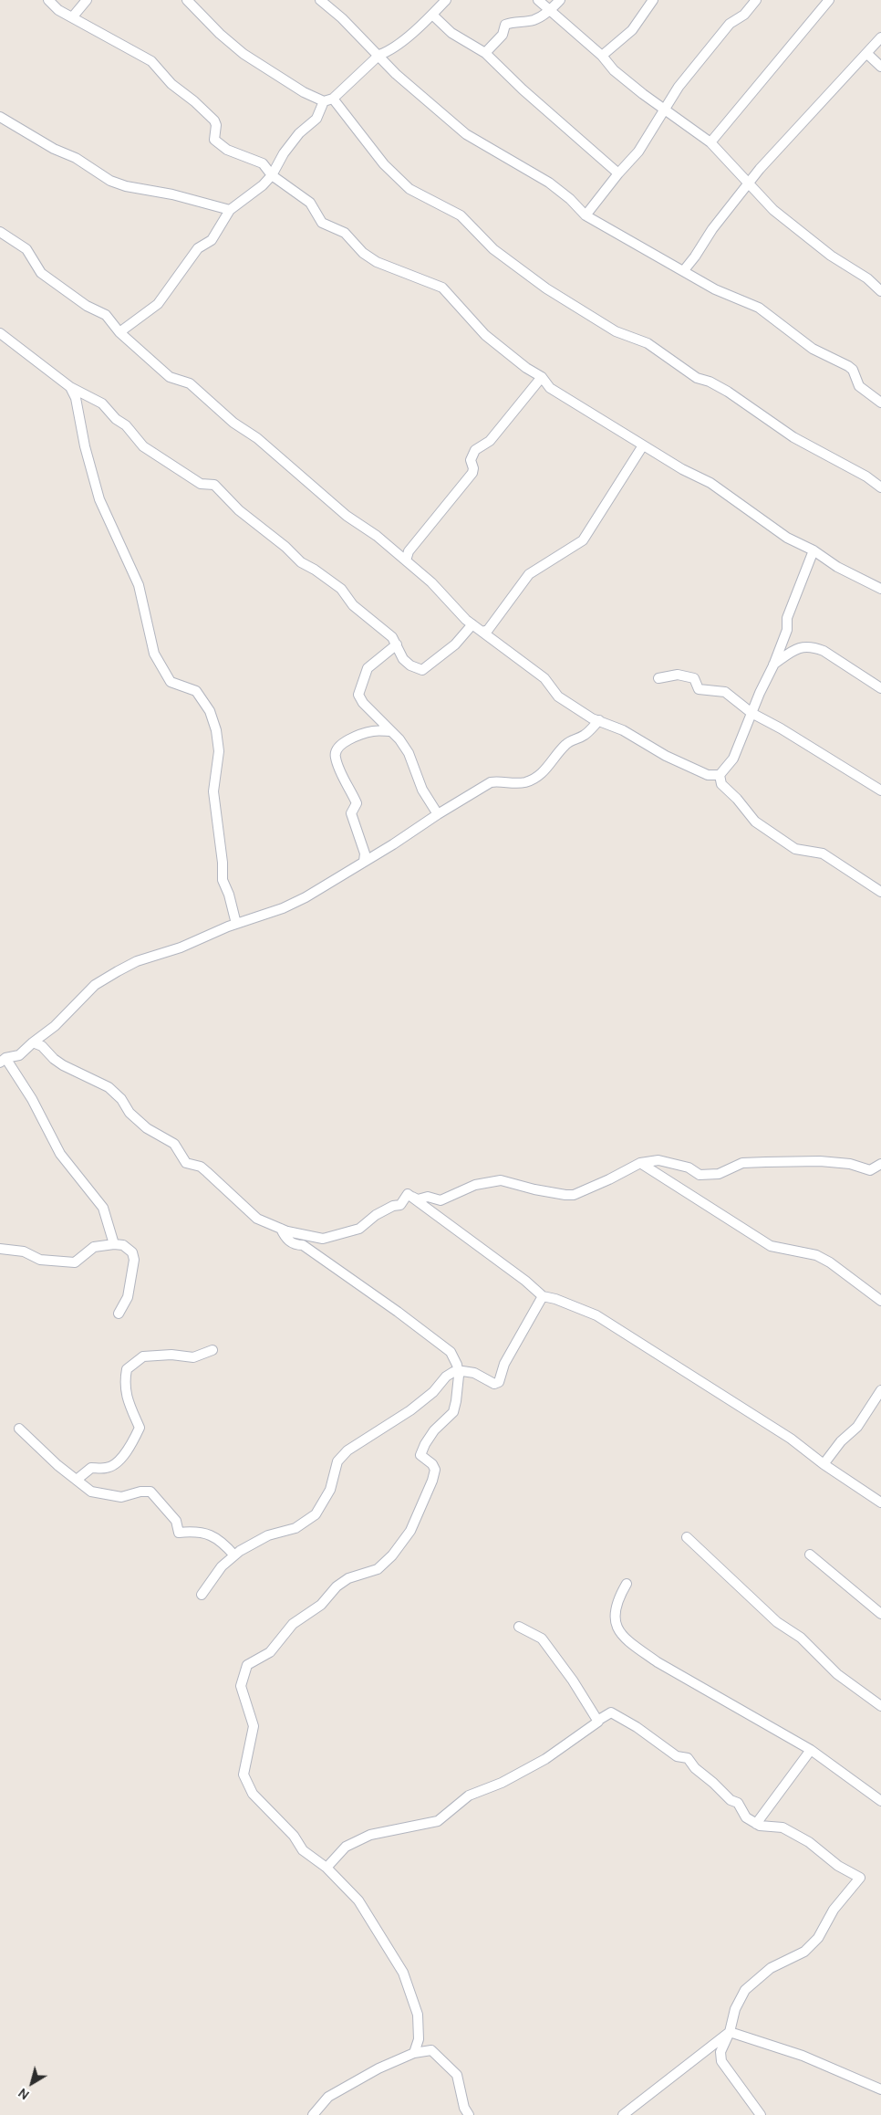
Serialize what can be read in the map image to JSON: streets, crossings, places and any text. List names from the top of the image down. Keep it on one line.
{"north":"bottom left"}
